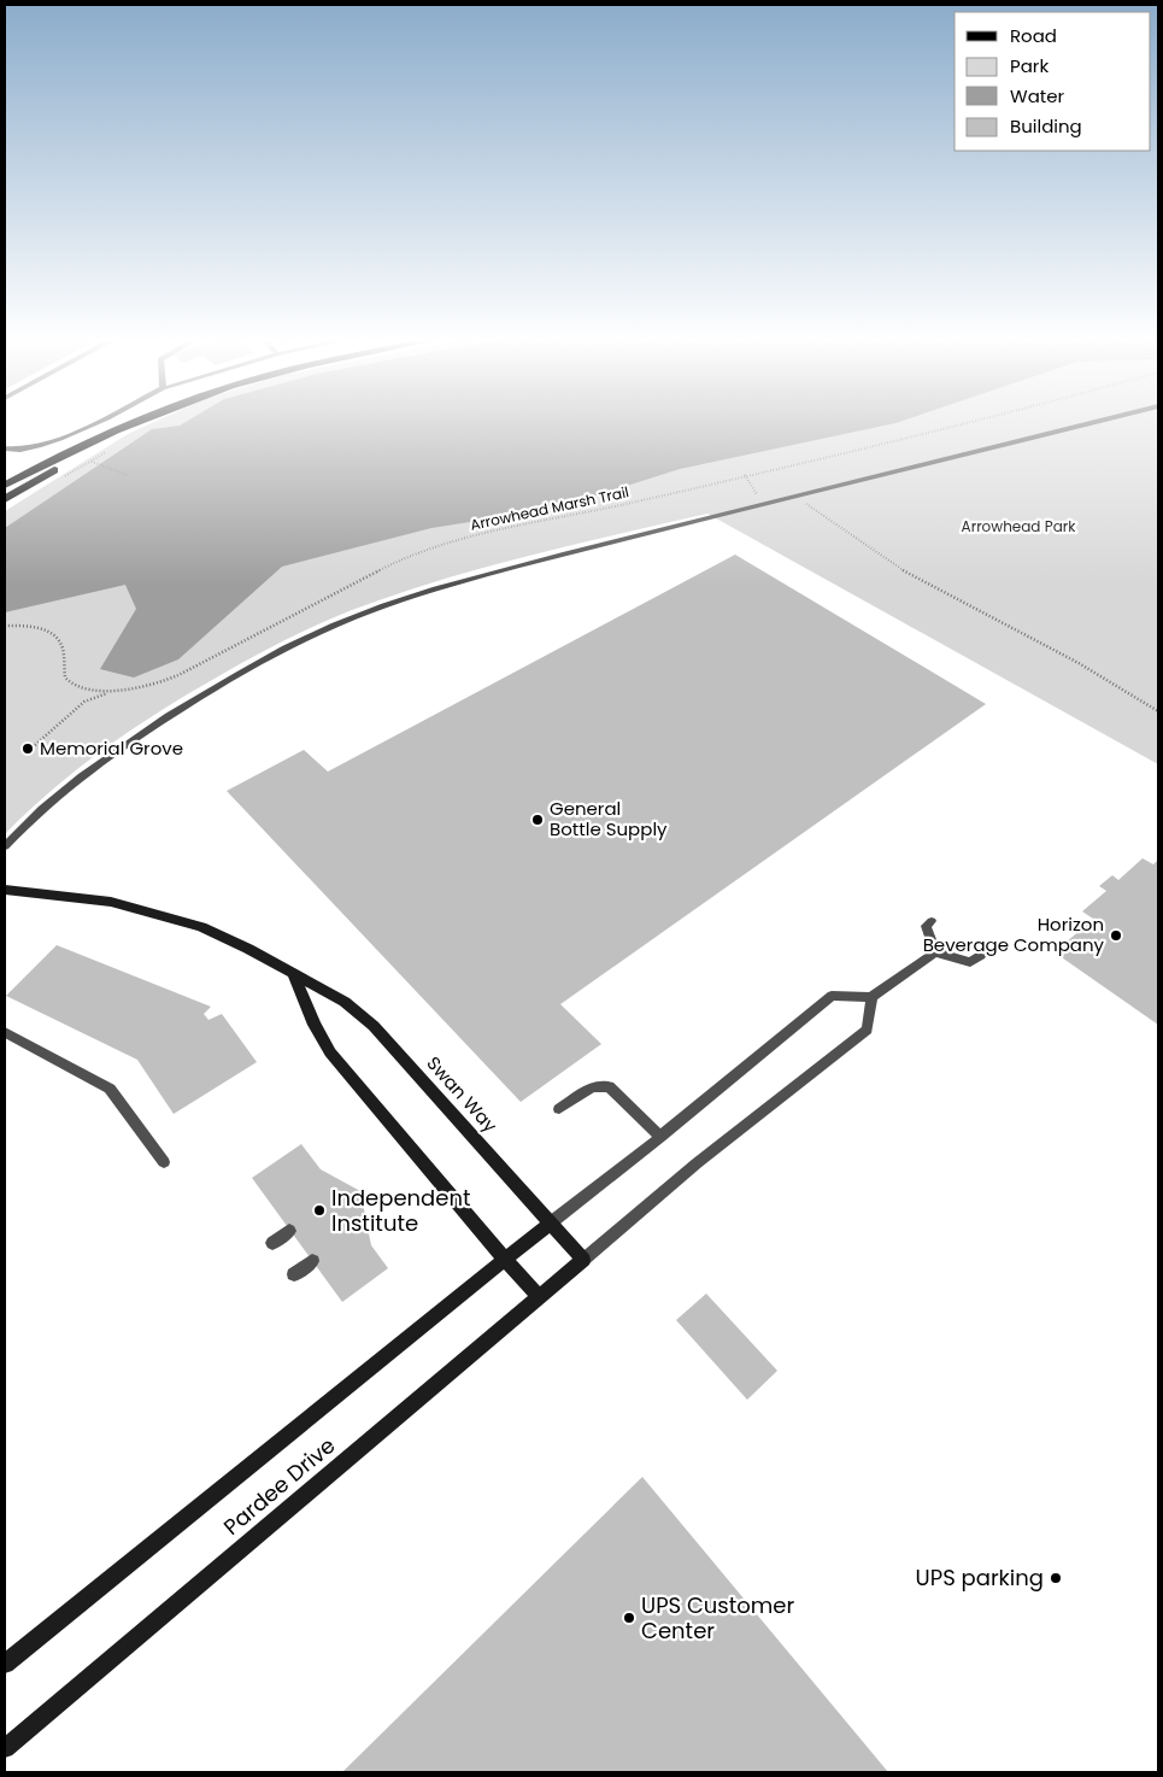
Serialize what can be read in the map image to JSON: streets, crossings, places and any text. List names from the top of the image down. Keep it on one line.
{"streets":{"main road":["Swan Way","Pardee Drive"],"path":["Arrowhead Marsh Trail"]},"crossings":[["Swan Way","Pardee Drive"]],"parks":["Arrowhead Park"],"places":["Memorial Grove","General Bottle Supply","Horizon Beverage Company","Independent Institute","UPS parking","UPS Customer Center"],"legend":["Road","Park","Water","Building"]}
